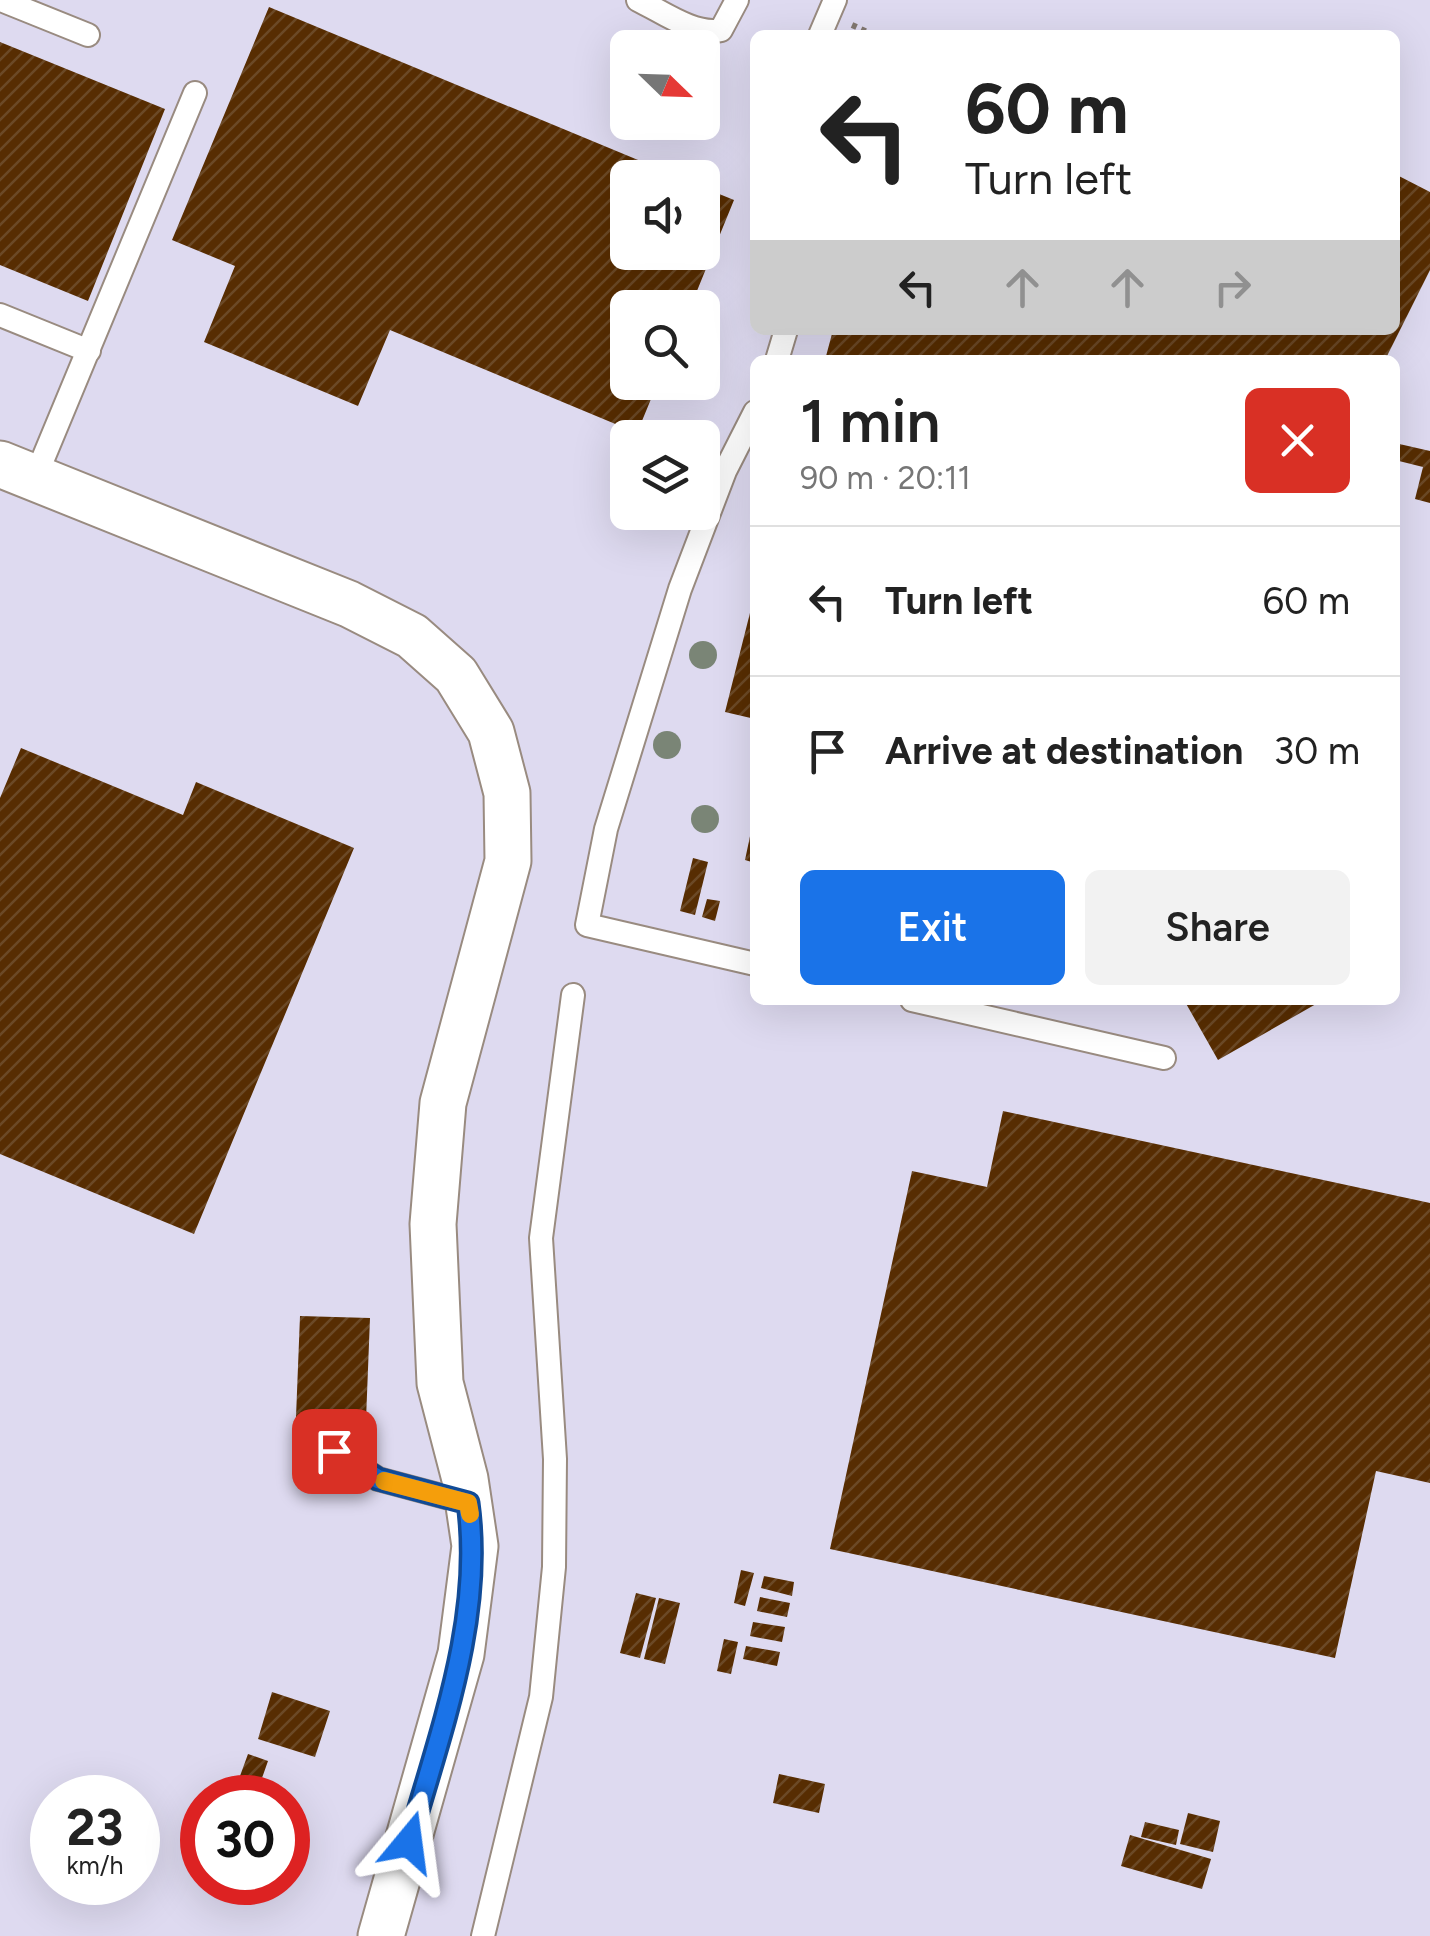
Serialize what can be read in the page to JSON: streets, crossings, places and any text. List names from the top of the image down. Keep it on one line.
{"north":"bottom right","page":{"turn":["60 m","Turn left"],"heading":["1 min","90 m · 20:11"],"list":[{"name":"Turn left","value":"60 m"},{"name":"Arrive at destination","value":"30 m"}],"buttons":["Exit","Share"],"speed":"23 km/h","limit":"30"}}
